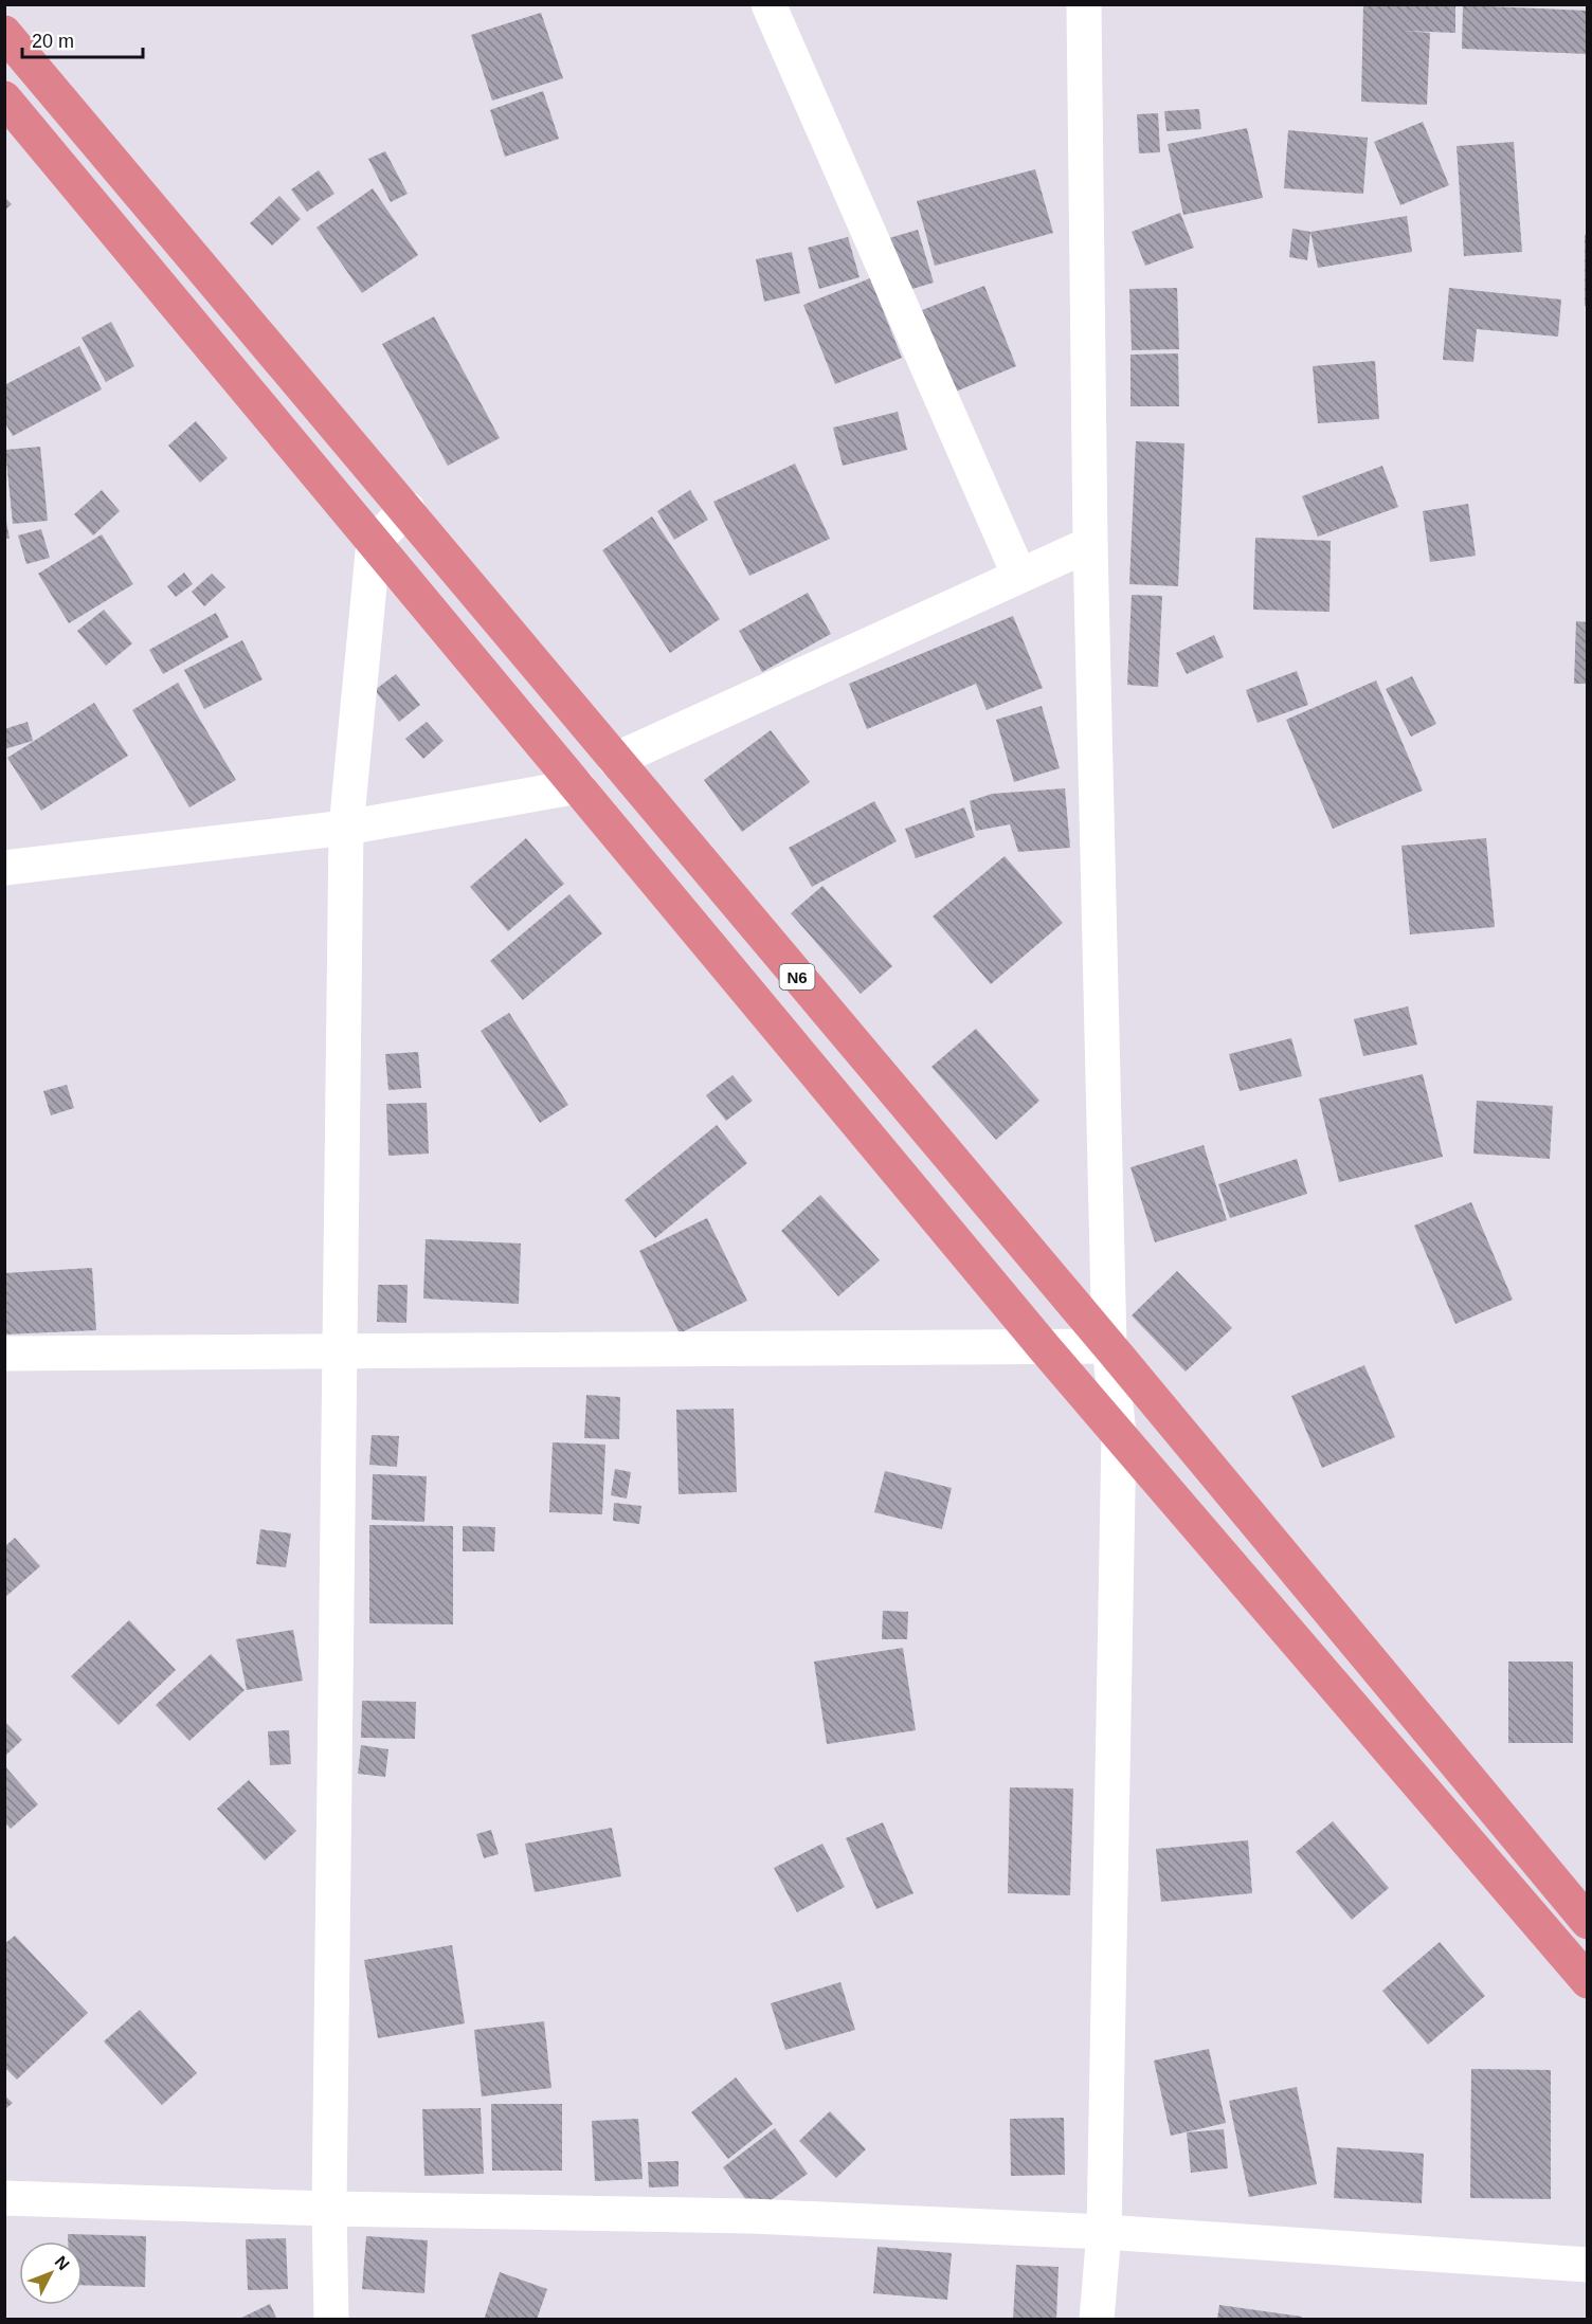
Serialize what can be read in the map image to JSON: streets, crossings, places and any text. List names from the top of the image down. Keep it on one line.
{"streets":{"highway":["N6"]},"scale_bar":"20 m","north":"top right"}
